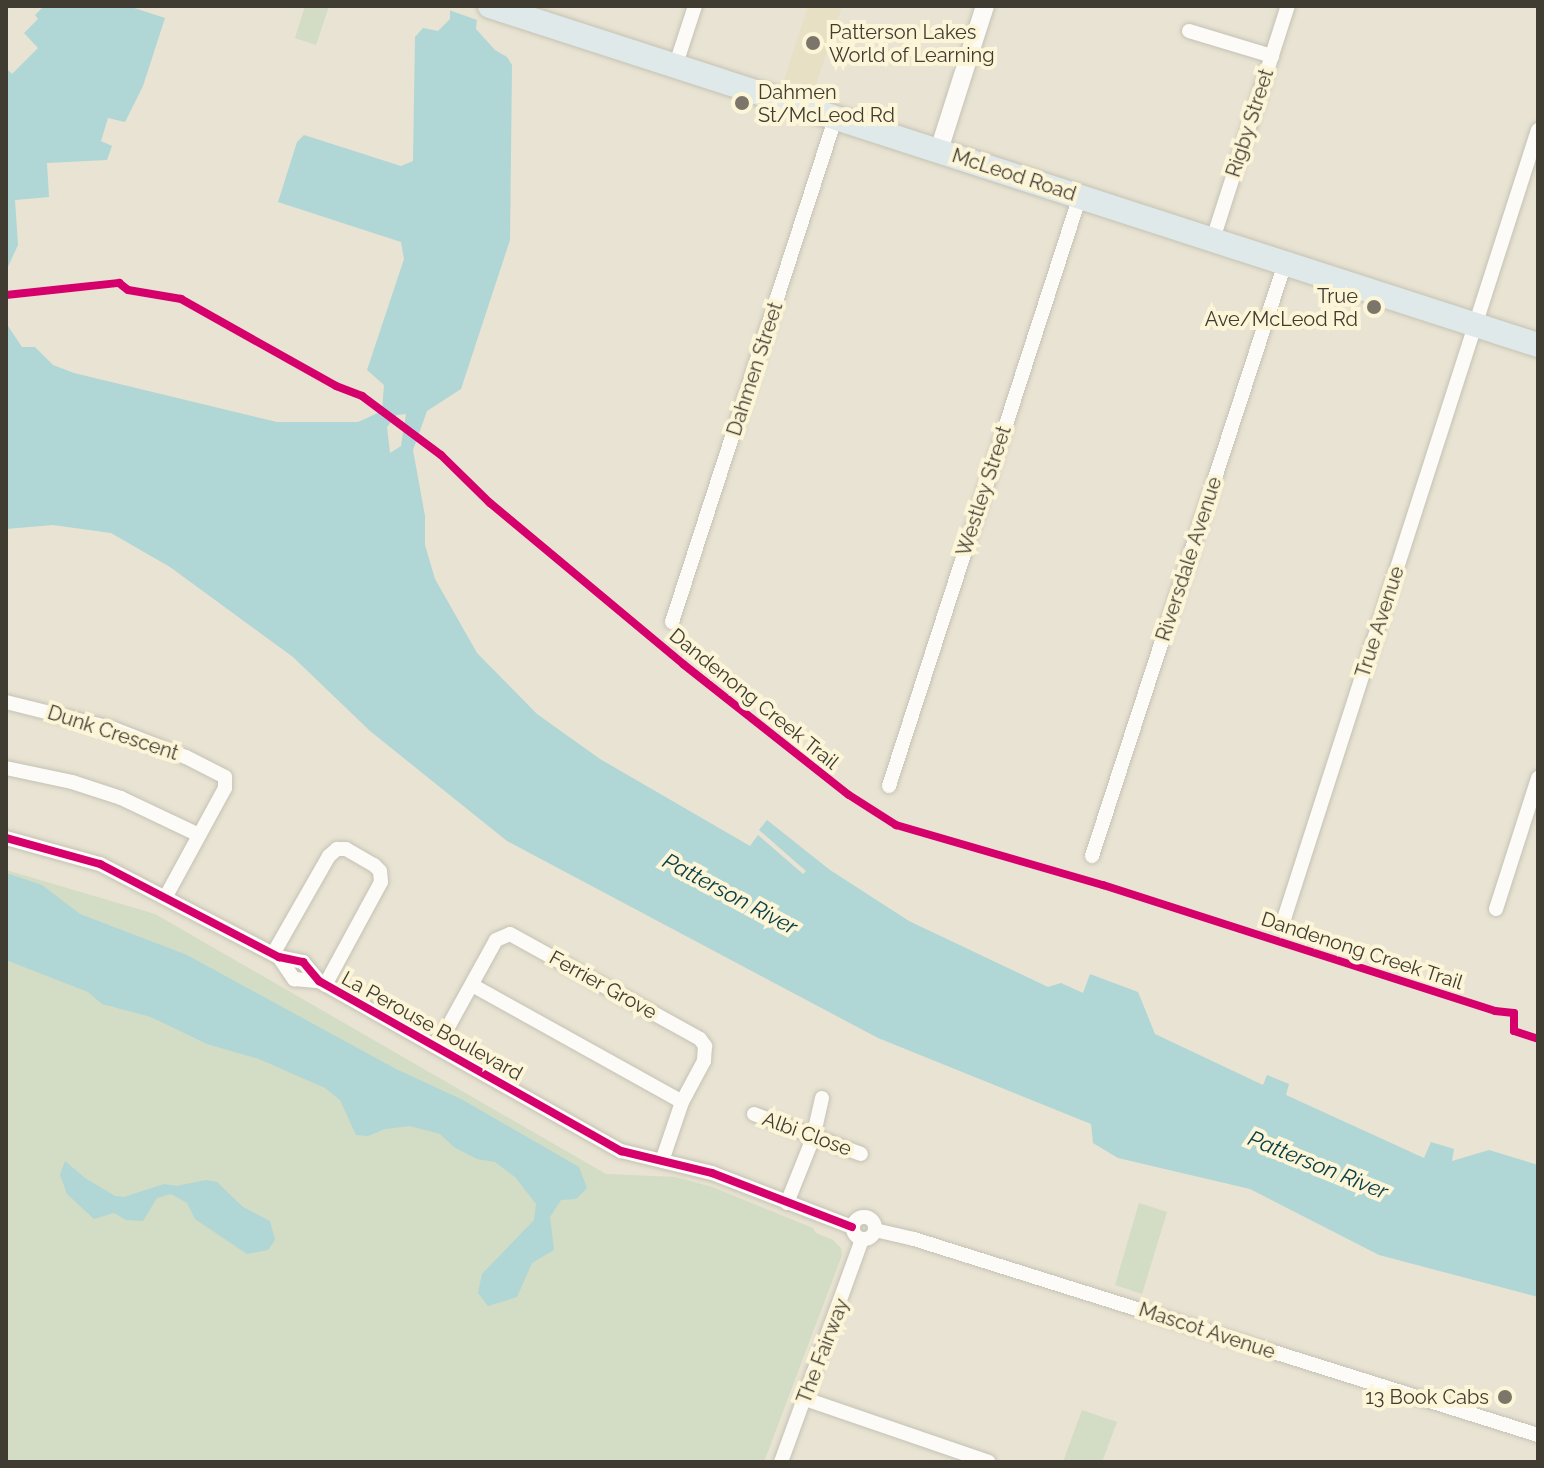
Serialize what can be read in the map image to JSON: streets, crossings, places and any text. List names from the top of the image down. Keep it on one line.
{"streets":{"main road":["McLeod Road"],"street":["Rigby Street","Dahmen Street","Westley Street","Riversdale Avenue","True Avenue","Dunk Crescent","Ferrier Grove","La Perouse Boulevard","Albi Close","Mascot Avenue","The Fairway"],"cycle path":["Dandenong Creek Trail"]},"crossings":[["Rigby Street","McLeod Road"],["McLeod Road","Dahmen Street"],["McLeod Road","Westley Street"],["McLeod Road","Riversdale Avenue"],["McLeod Road","True Avenue"],["Dunk Crescent","La Perouse Boulevard"],["Ferrier Grove","La Perouse Boulevard"],["La Perouse Boulevard","Mascot Avenue"],["Mascot Avenue","The Fairway"]],"water":["Patterson River"],"places":["Patterson Lakes World of Learning","Dahmen St/McLeod Rd","True Ave/McLeod Rd","13 Book Cabs"]}
